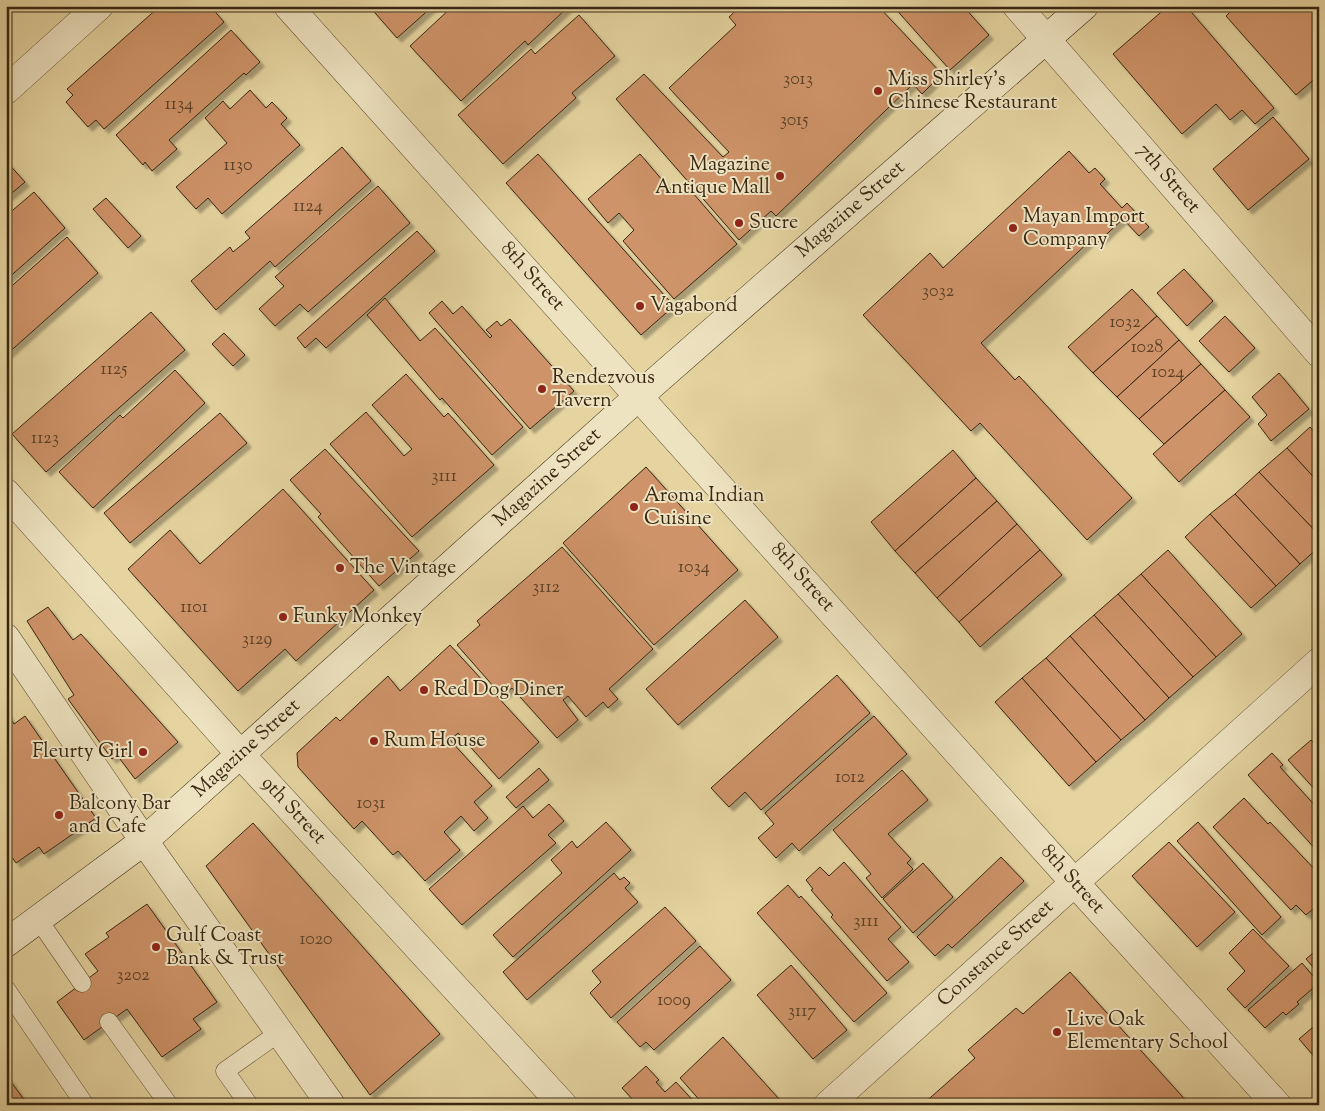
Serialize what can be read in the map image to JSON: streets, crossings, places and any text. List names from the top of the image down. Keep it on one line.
{"streets":{"street":["7th Street","Magazine Street","8th Street","9th Street","Constance Street"]},"crossings":[["7th Street","Magazine Street"],["Magazine Street","8th Street"],["Magazine Street","9th Street"],["8th Street","Constance Street"]],"places":["Miss Shirley’s Chinese Restaurant","Magazine Antique Mall","Sucre","Mayan Import Company","Vagabond","Rendezvous Tavern","Aroma Indian Cuisine","The Vintage","Funky Monkey","Red Dog Diner","Rum House","Fleurty Girl","Balcony Bar and Cafe","Gulf Coast Bank & Trust","Live Oak Elementary School"],"house_numbers":["3013","1134","3015","1130","1124","3032","1032","1028","1125","1024","1123","3111","1034","3112","1101","3129","1012","1031","3111","1020","3202","1009","3117"]}
